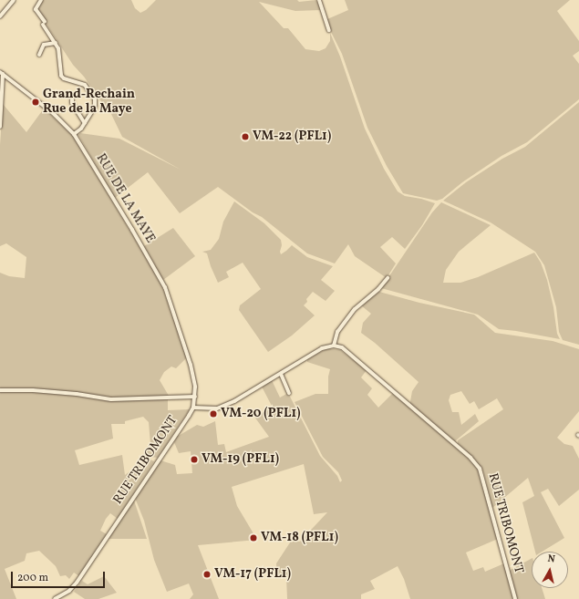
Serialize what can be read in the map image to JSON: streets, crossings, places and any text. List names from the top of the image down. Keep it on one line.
{"streets":{"street":["RUE DE LA MAYE","RUE TRIBOMONT"]},"crossings":[["RUE DE LA MAYE","RUE TRIBOMONT"]],"places":["Grand-Rechain Rue de la Maye","VM-22 (PFL1)","VM-20 (PFL1)","VM-19 (PFL1)","VM-18 (PFL1)","VM-17 (PFL1)"],"scale_bar":"200 m","north":"top"}
